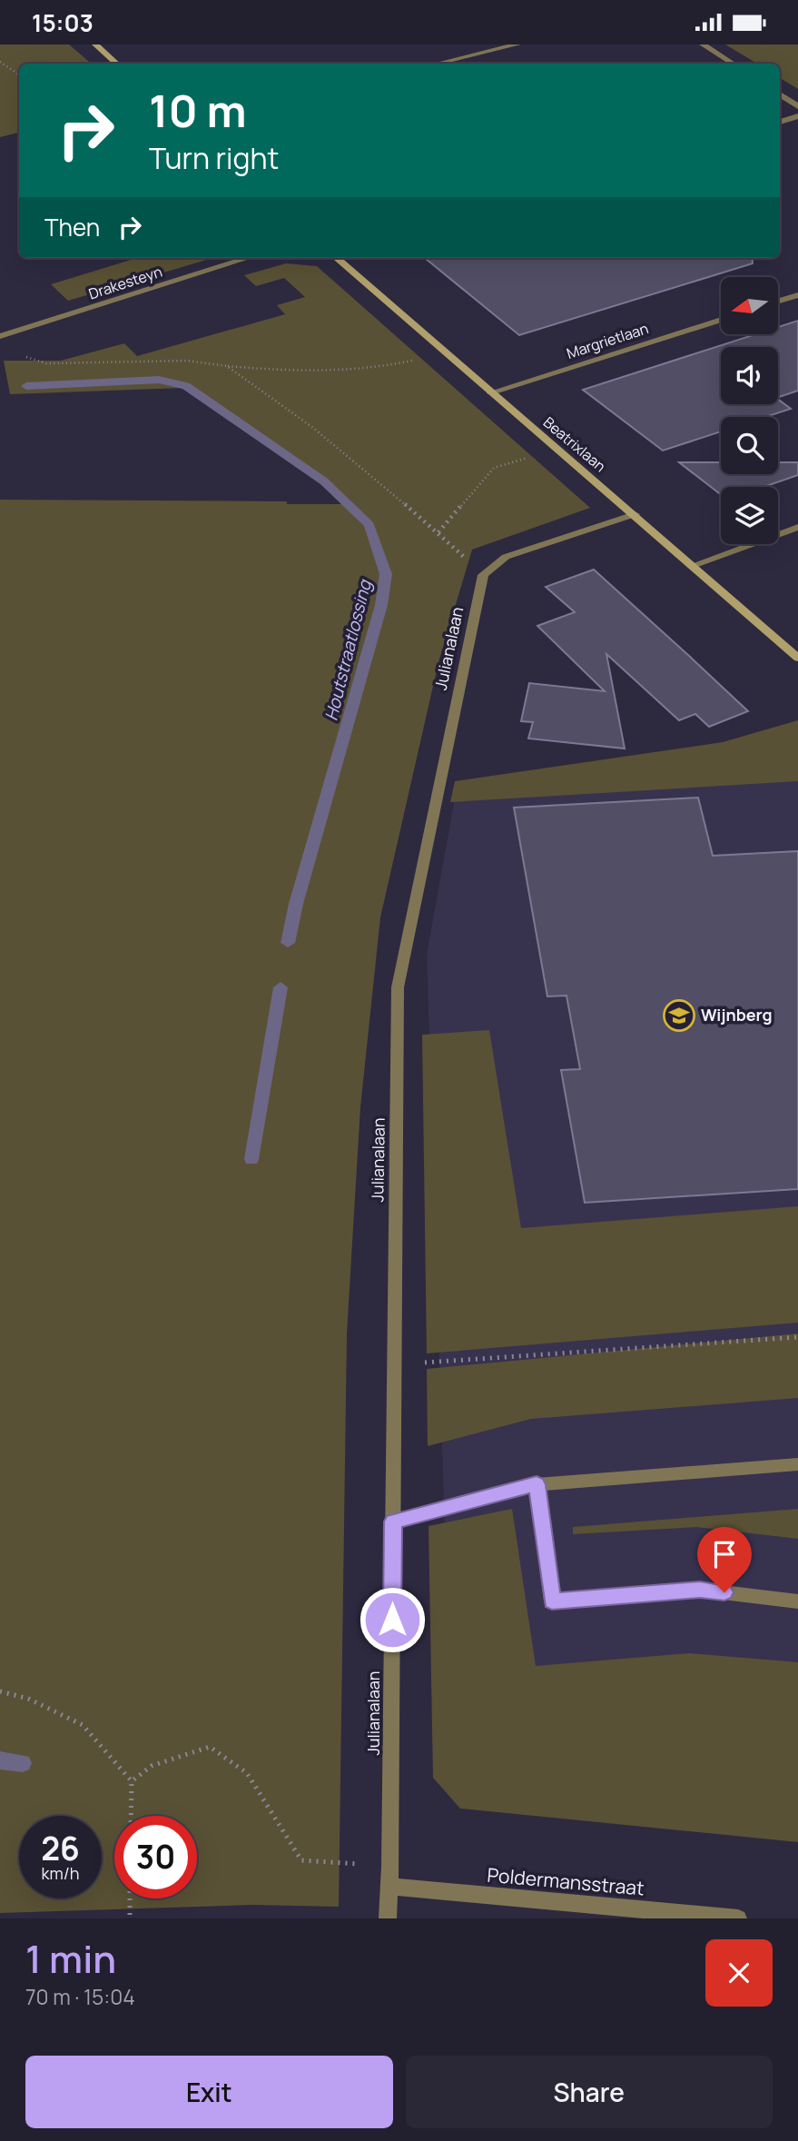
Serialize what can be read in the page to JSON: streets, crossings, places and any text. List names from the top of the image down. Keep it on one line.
{"streets":{"street":["Drakesteyn","Margrietlaan","Beatrixlaan","Julianalaan","Poldermansstraat"]},"crossings":[["Margrietlaan","Beatrixlaan"],["Julianalaan","Poldermansstraat"]],"water":["Houtstraatlossing"],"places":{"school or university":["Wijnberg"]},"north":"left","page":{"status":"15:03","turn":["10 m","Turn right"],"then":"Then","speed":"26 km/h","limit":"30","heading":["1 min","70 m · 15:04"],"buttons":["Exit","Share"]}}
